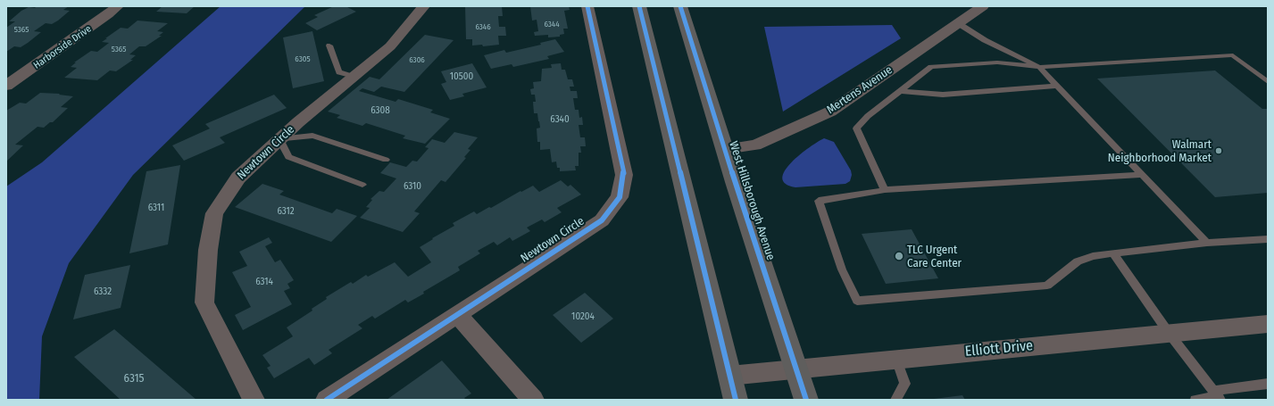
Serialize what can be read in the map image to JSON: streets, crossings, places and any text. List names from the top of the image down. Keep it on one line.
{"streets":{"main road":["West Hillsborough Avenue"],"street":["Harborside Drive","Mertens Avenue","Newtown Circle","Elliott Drive"]},"crossings":[["Mertens Avenue","West Hillsborough Avenue"],["West Hillsborough Avenue","Elliott Drive"]],"places":["Walmart Neighborhood Market","TLC Urgent Care Center"],"house_numbers":["6344","6346","5365","5365","6305","6306","10500","6308","6340","6310","6311","6312","6314","6332","10204","6315"]}
